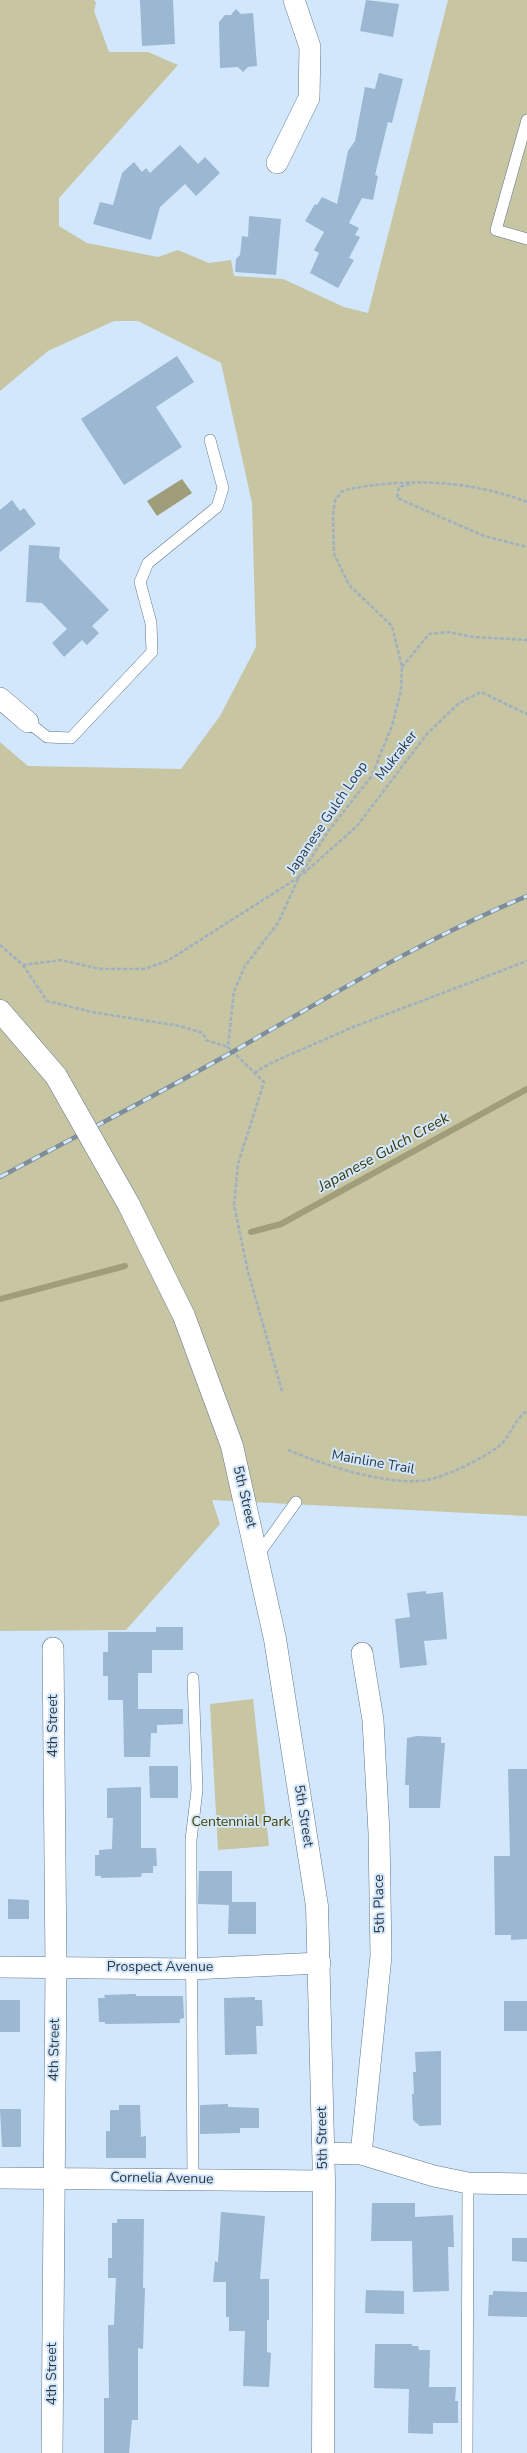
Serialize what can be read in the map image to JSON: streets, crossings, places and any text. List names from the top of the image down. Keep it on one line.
{"streets":{"main road":["5th Street"],"street":["4th Street","5th Place","Prospect Avenue","Cornelia Avenue"],"path":["Mukraker","Japanese Gulch Loop","Mainline Trail"]},"crossings":[["Mukraker","Japanese Gulch Loop"],["5th Street","Prospect Avenue"],["5th Street","Cornelia Avenue"],["4th Street","Prospect Avenue"],["4th Street","Cornelia Avenue"]],"water":["Japanese Gulch Creek"],"parks":["Centennial Park"]}
